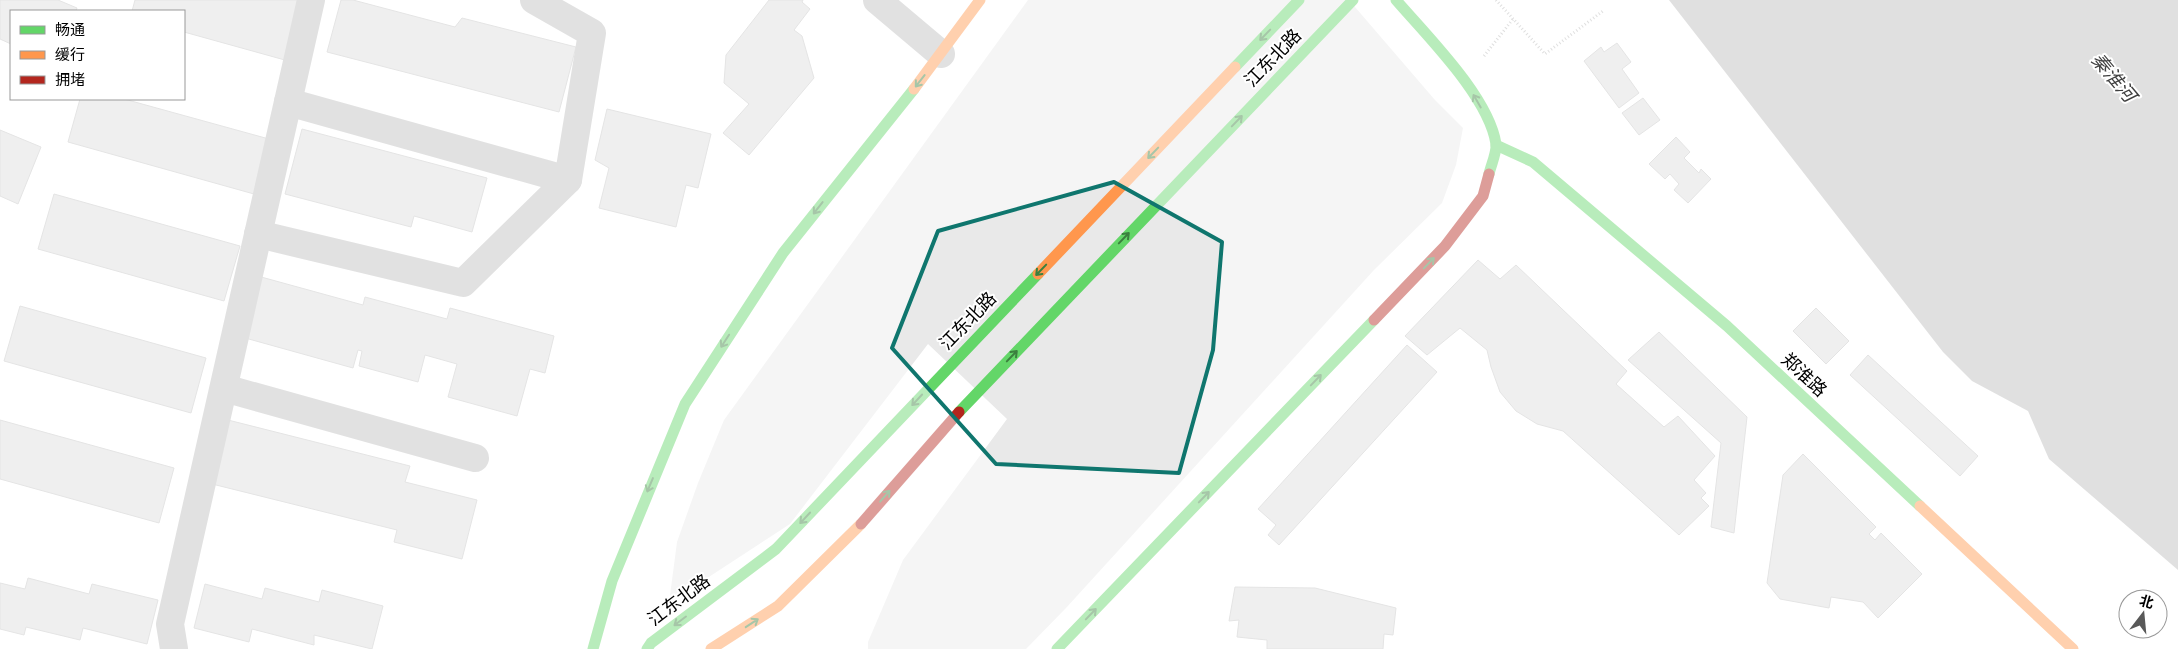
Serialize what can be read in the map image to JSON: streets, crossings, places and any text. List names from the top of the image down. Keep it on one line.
{"streets":{"main road":["江东北路","郑淮路"]},"water":["秦淮河"],"legend":["畅通","缓行","拥堵"],"north":"top"}
